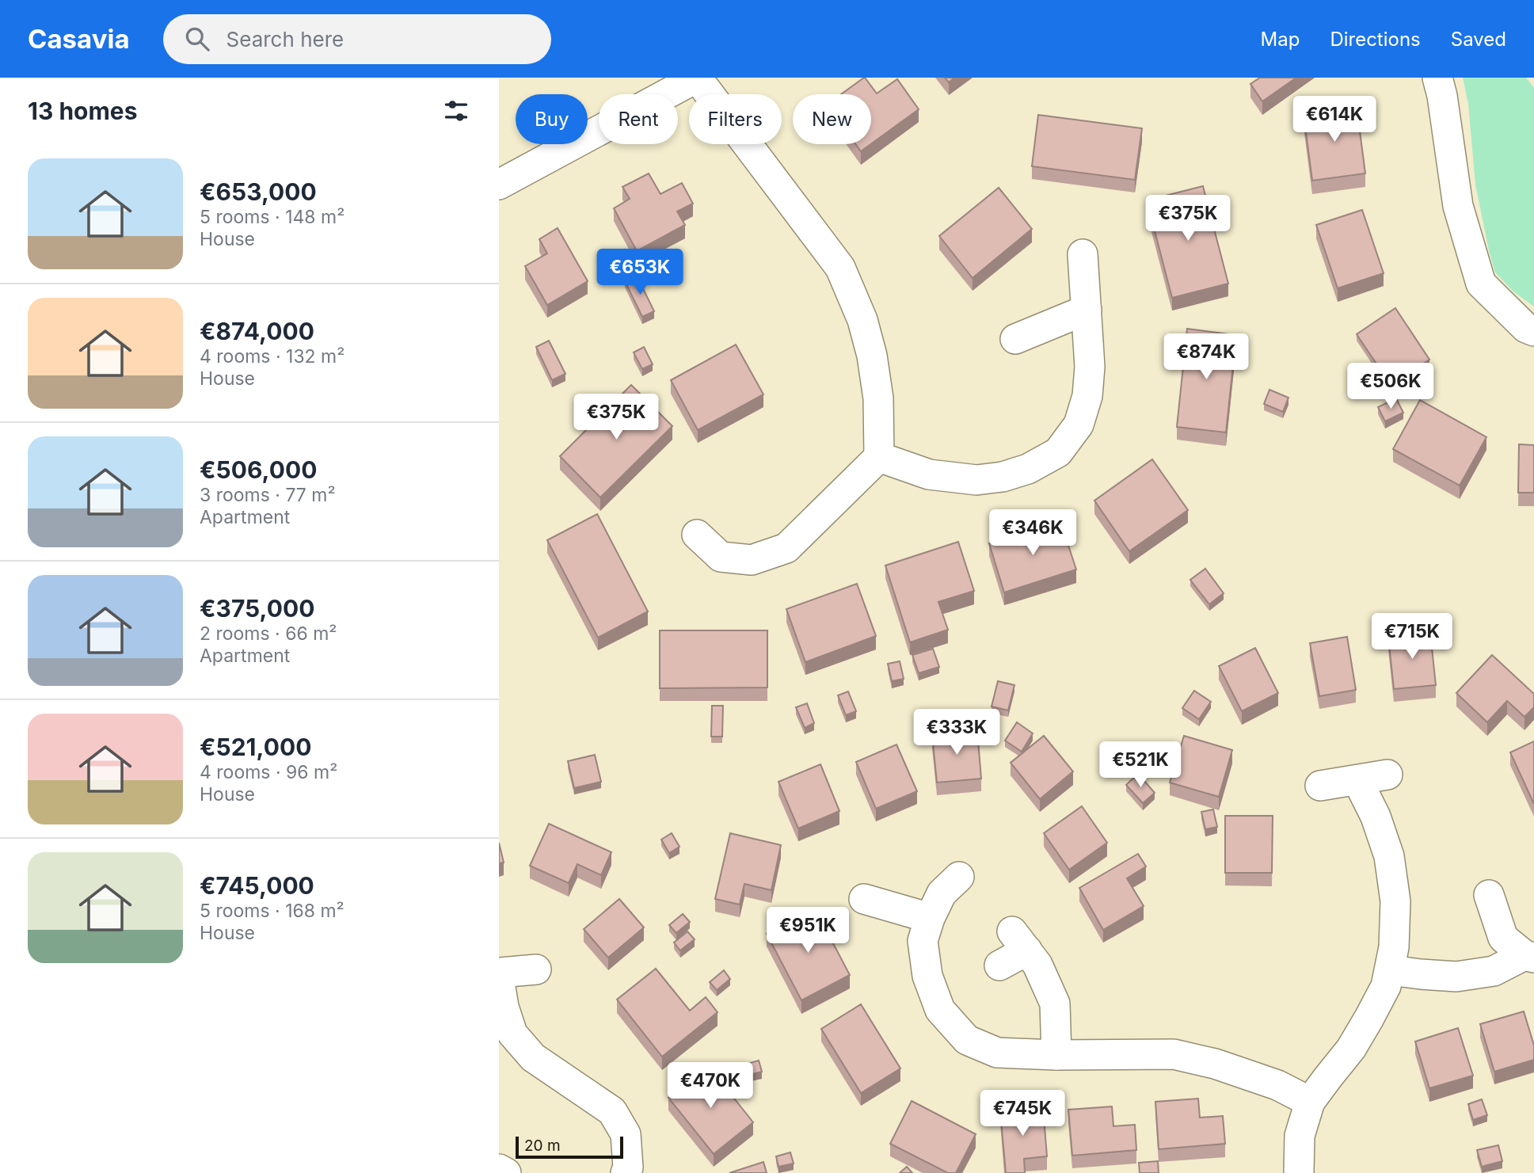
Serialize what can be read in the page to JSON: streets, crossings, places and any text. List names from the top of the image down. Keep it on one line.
{"scale_bar":"20 m","page":{"header":"Casavia","search":"Search here","nav":["Map","Directions","Saved"],"heading":"13 homes","chip":["Buy","Rent","Filters","New"],"price":["€614K","€375K","€653K","€874K","€506K","€375K","€346K","€715K","€333K","€521K","€951K","€470K","€745K"],"list":[{"name":"€653,000","note":"5 rooms · 148 m² · House"},{"name":"€874,000","note":"4 rooms · 132 m² · House"},{"name":"€506,000","note":"3 rooms · 77 m² · Apartment"},{"name":"€375,000","note":"2 rooms · 66 m² · Apartment"},{"name":"€521,000","note":"4 rooms · 96 m² · House"},{"name":"€745,000","note":"5 rooms · 168 m² · House"}],"scale":"20 m"}}
